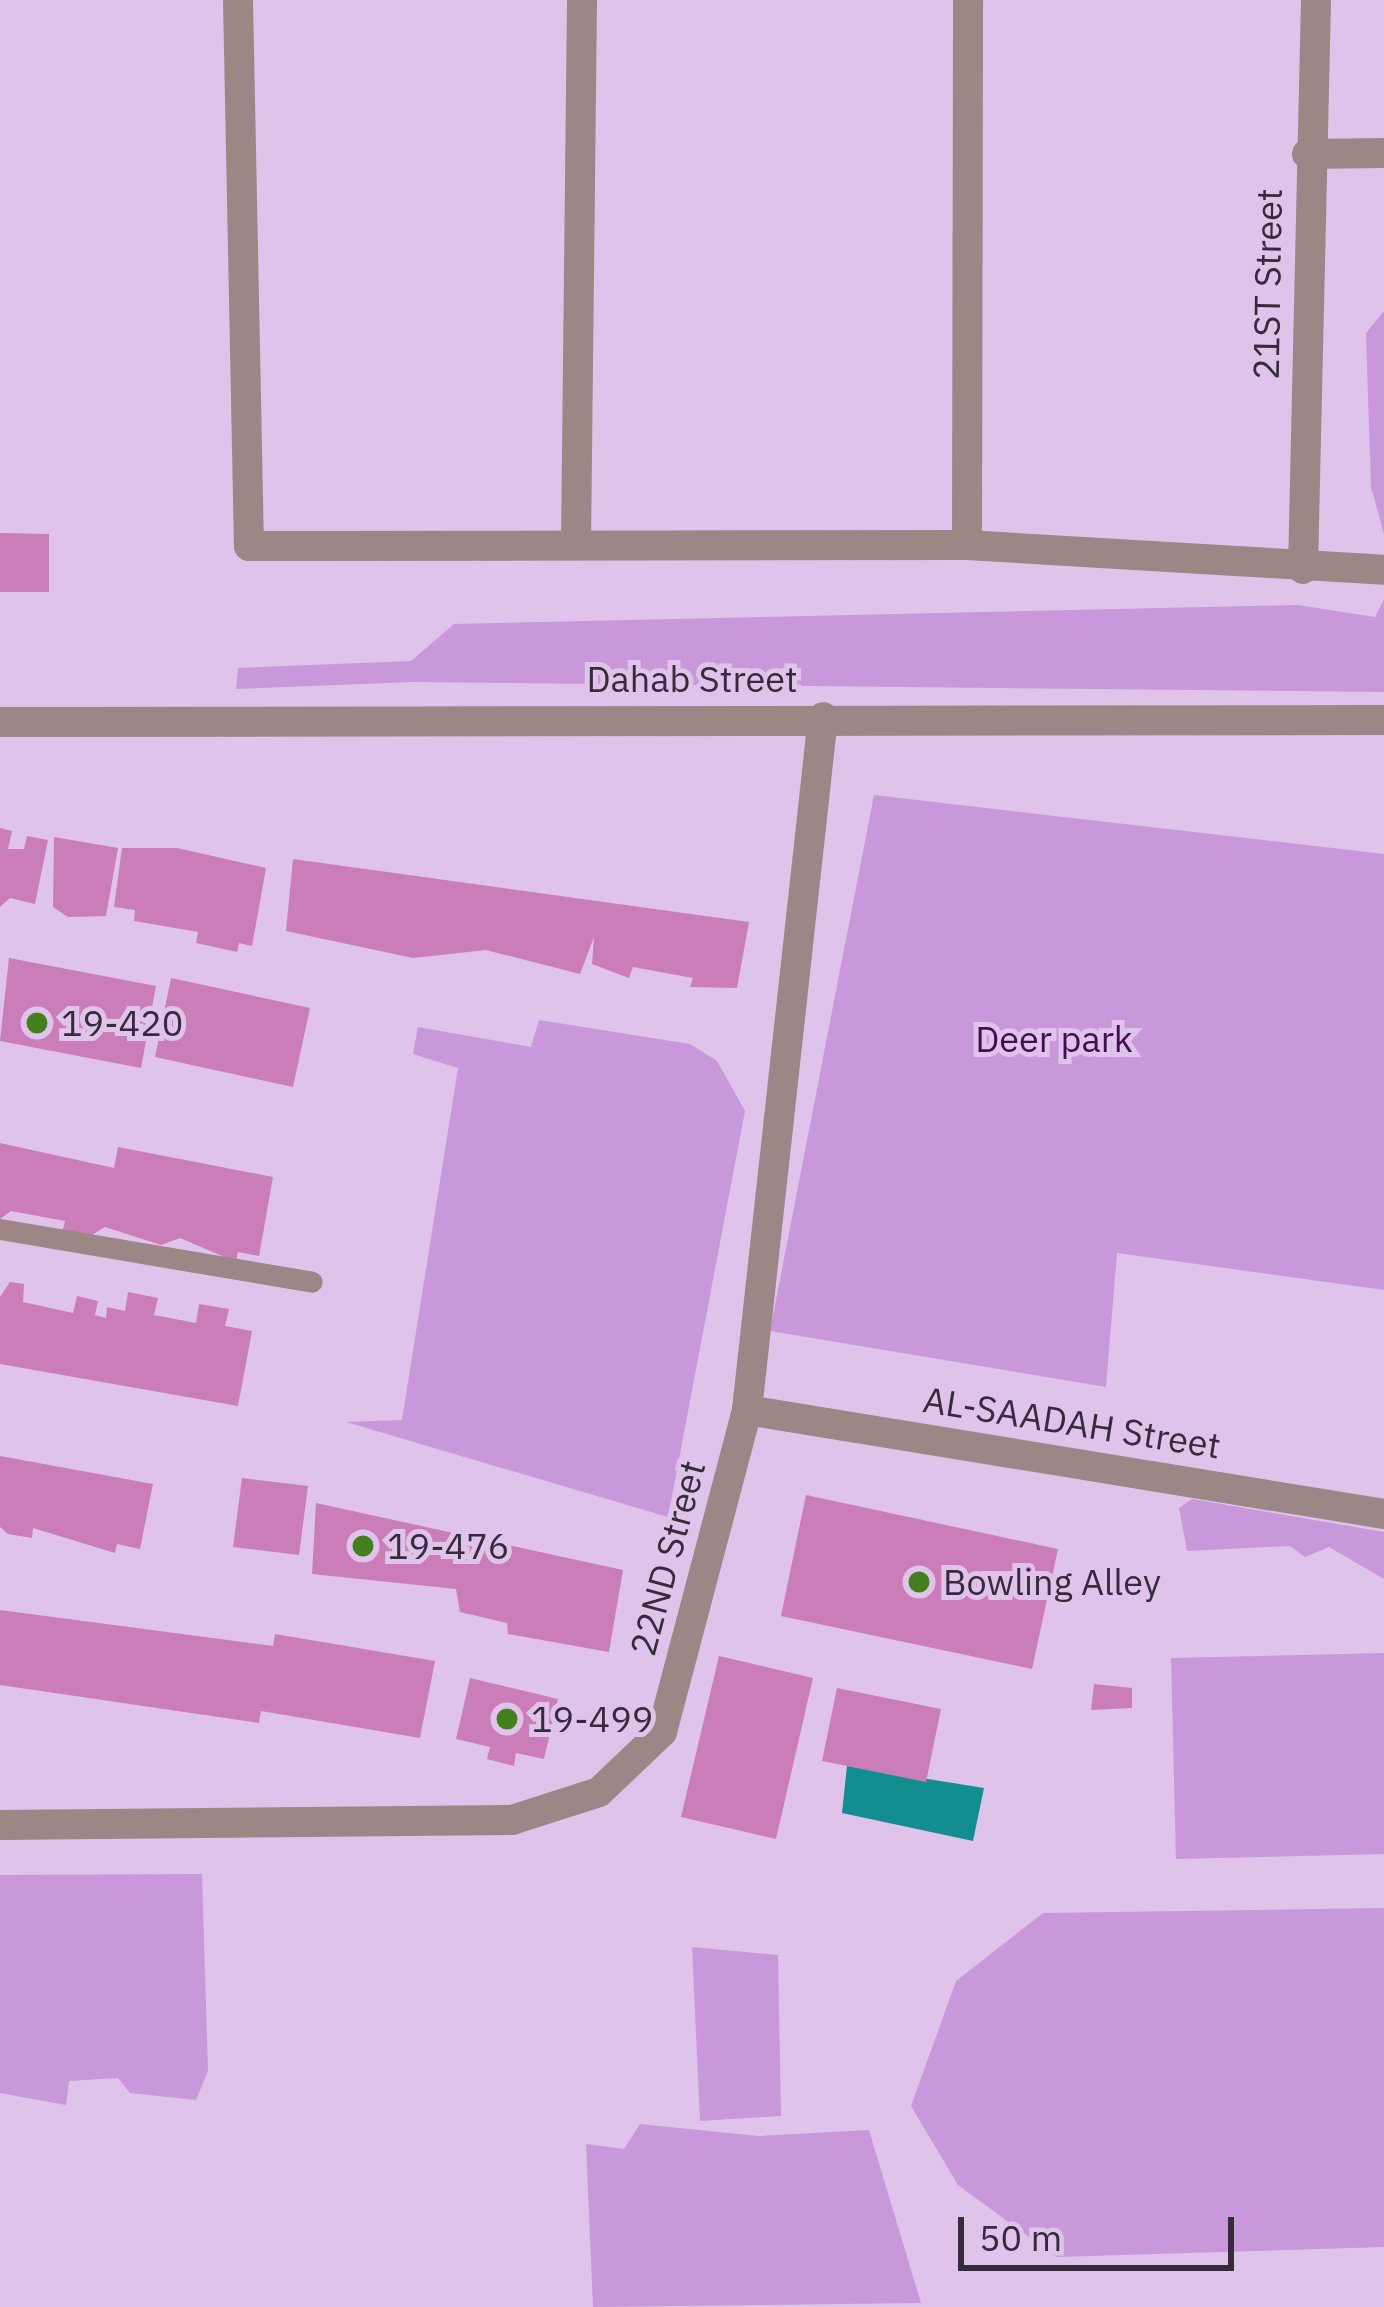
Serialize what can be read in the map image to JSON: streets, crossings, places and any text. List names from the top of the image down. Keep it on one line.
{"streets":{"street":["21ST Street","Dahab Street","AL-SAADAH Street","22ND Street"]},"crossings":[["Dahab Street","22ND Street"],["AL-SAADAH Street","22ND Street"]],"parks":["Deer park"],"places":["19-420","19-476","Bowling Alley","19-499"],"scale_bar":"50 m"}
